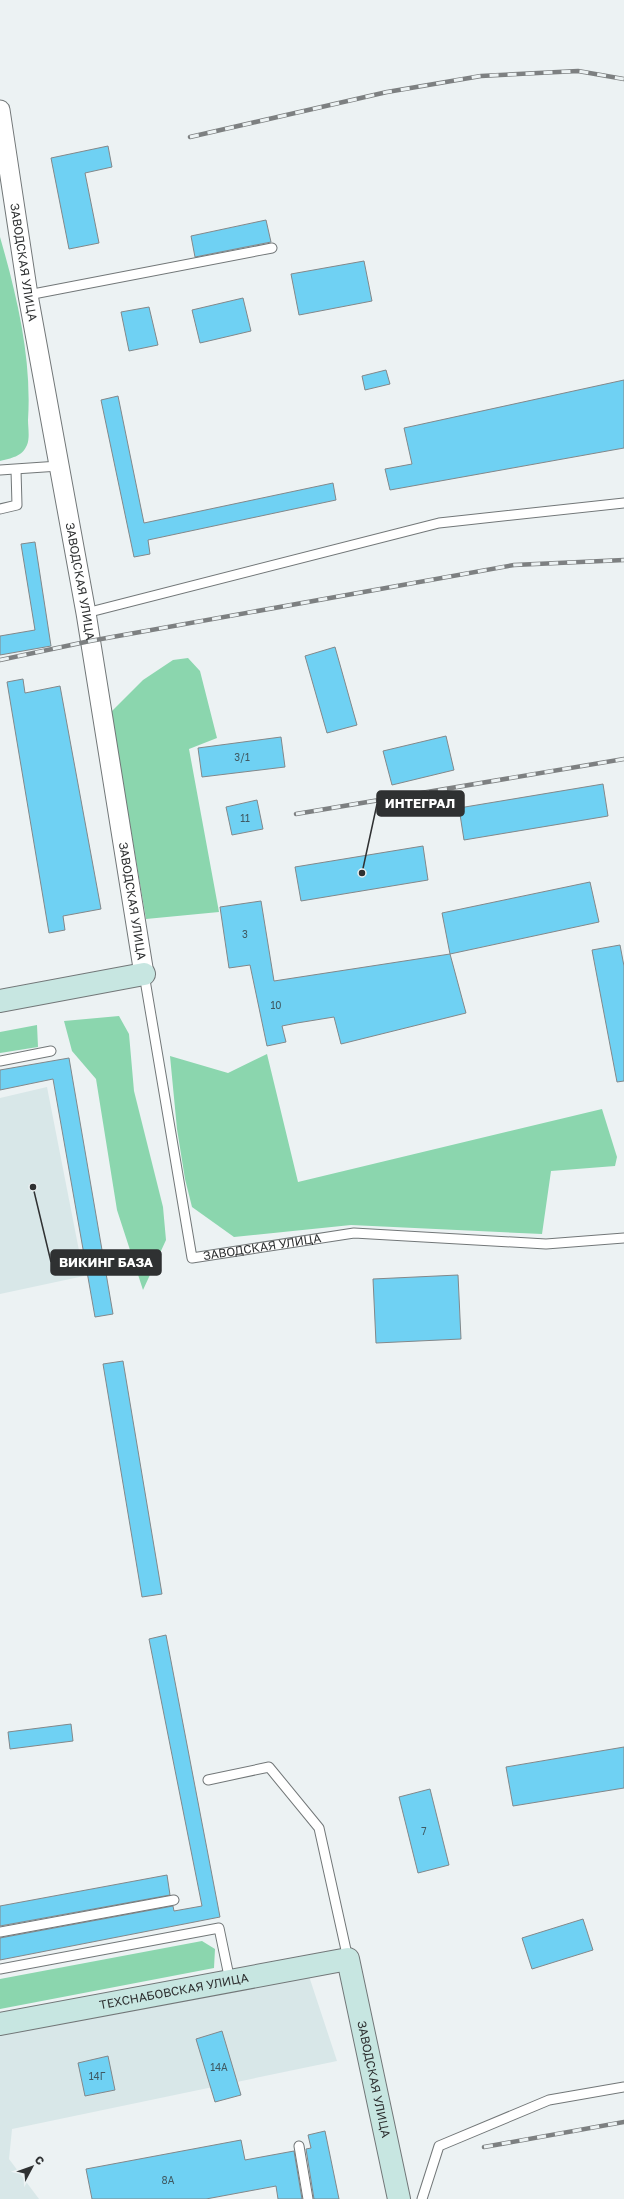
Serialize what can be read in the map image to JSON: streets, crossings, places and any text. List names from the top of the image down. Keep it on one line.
{"streets":{"street":["ЗАВОДСКАЯ УЛИЦА","ТЕХСНАБОВСКАЯ УЛИЦА"]},"crossings":[["ЗАВОДСКАЯ УЛИЦА","ТЕХСНАБОВСКАЯ УЛИЦА"]],"places":["ИНТЕГРАЛ","ВИКИНГ БАЗА"],"house_numbers":["3/1","11","3","10","7","14А","14Г","8А"],"north":"top right"}
